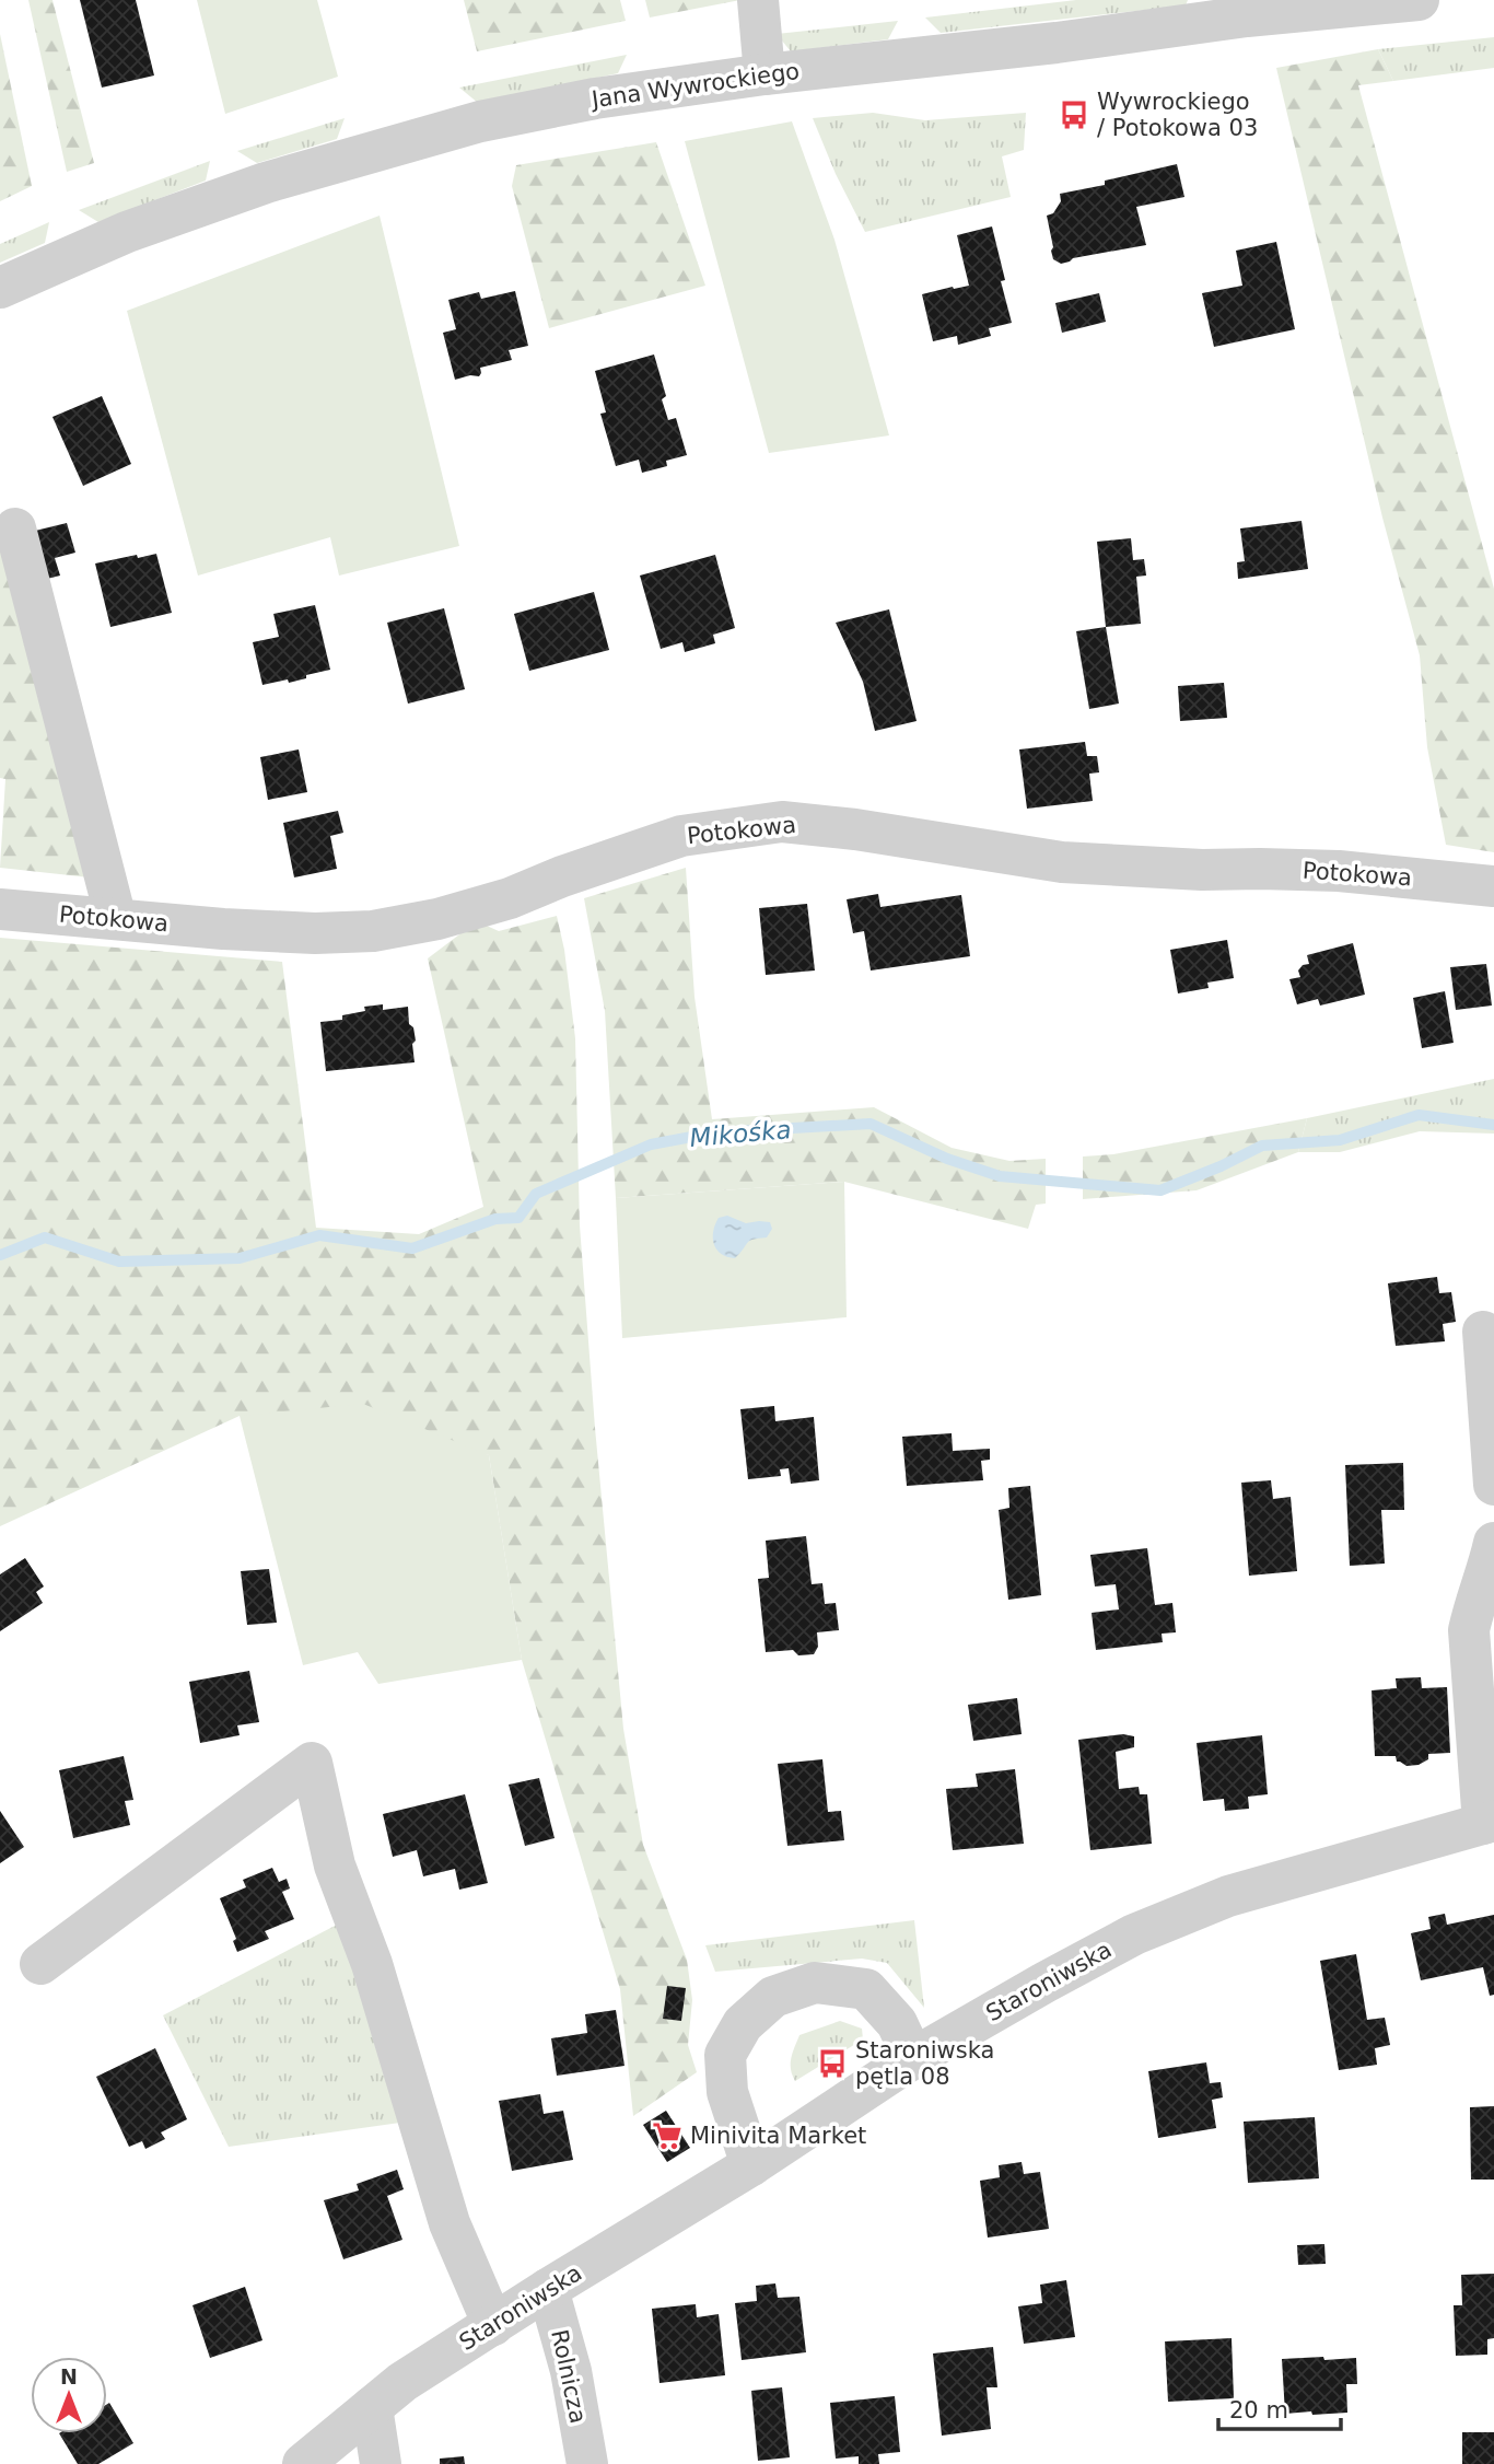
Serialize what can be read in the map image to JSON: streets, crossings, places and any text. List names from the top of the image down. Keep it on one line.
{"streets":{"street":["Jana Wywrockiego","Potokowa","Staroniwska","Rolnicza"]},"crossings":[["Staroniwska","Rolnicza"]],"water":["Mikośka"],"places":{"bus stop":["Wywrockiego / Potokowa 03","Staroniwska pętla 08"],"supermarket":["Minivita Market"]},"scale_bar":"20 m","north":"top"}
